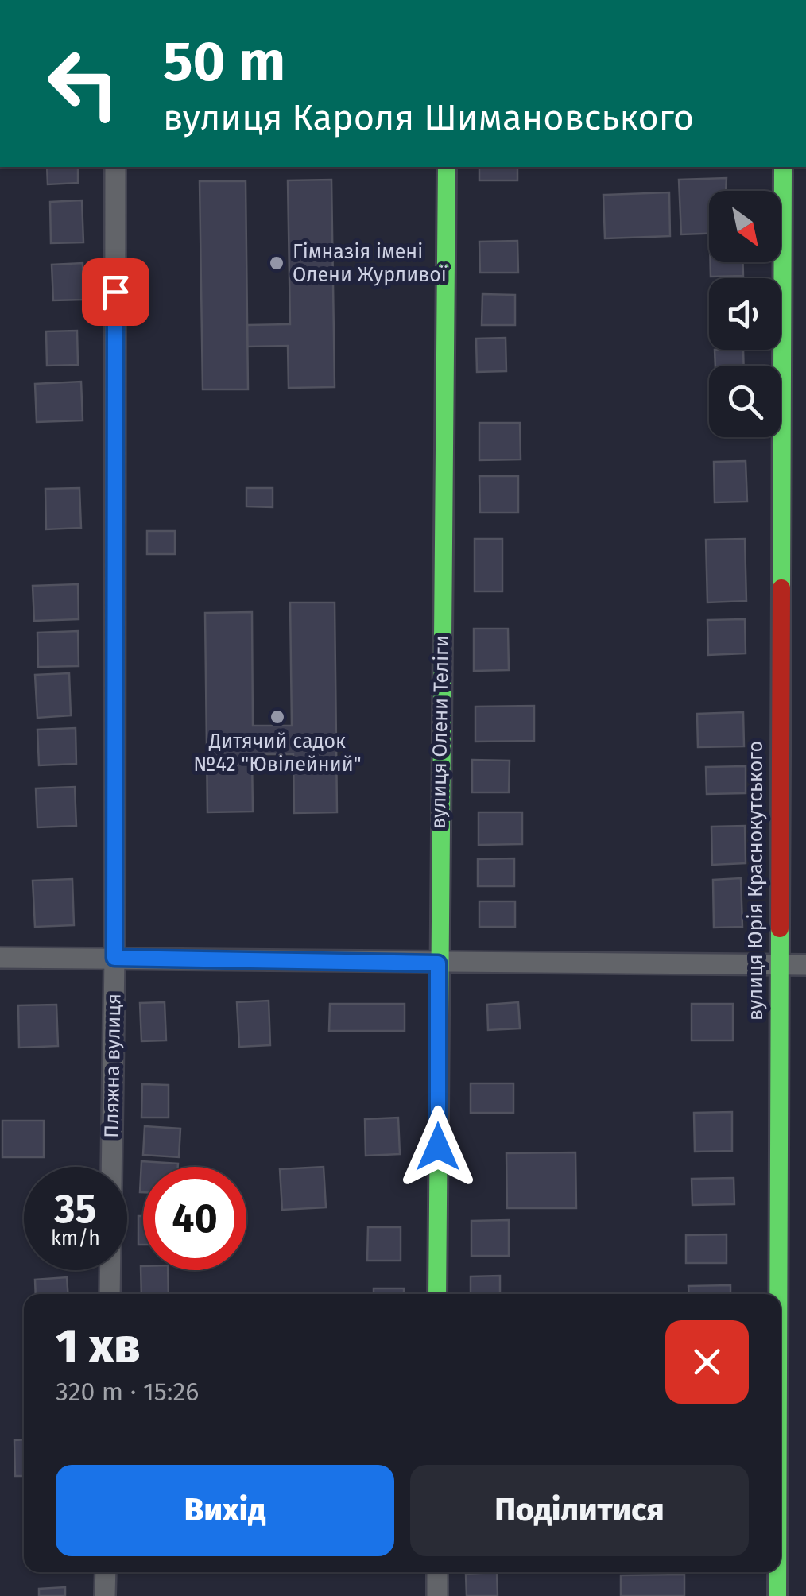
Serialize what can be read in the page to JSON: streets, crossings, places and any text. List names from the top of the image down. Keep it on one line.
{"streets":{"street":["вулиця Олени Теліги","вулиця Юрія Краснокутського","Пляжна вулиця"]},"places":["Гімназія імені Олени Журливої","Дитячий садок №42 \"Ювілейний\""],"north":"bottom right","page":{"turn":["50 m","вулиця Кароля Шимановського"],"speed":"35 km/h","limit":"40","heading":["1 хв","320 m · 15:26"],"buttons":["Вихід","Поділитися"]}}
